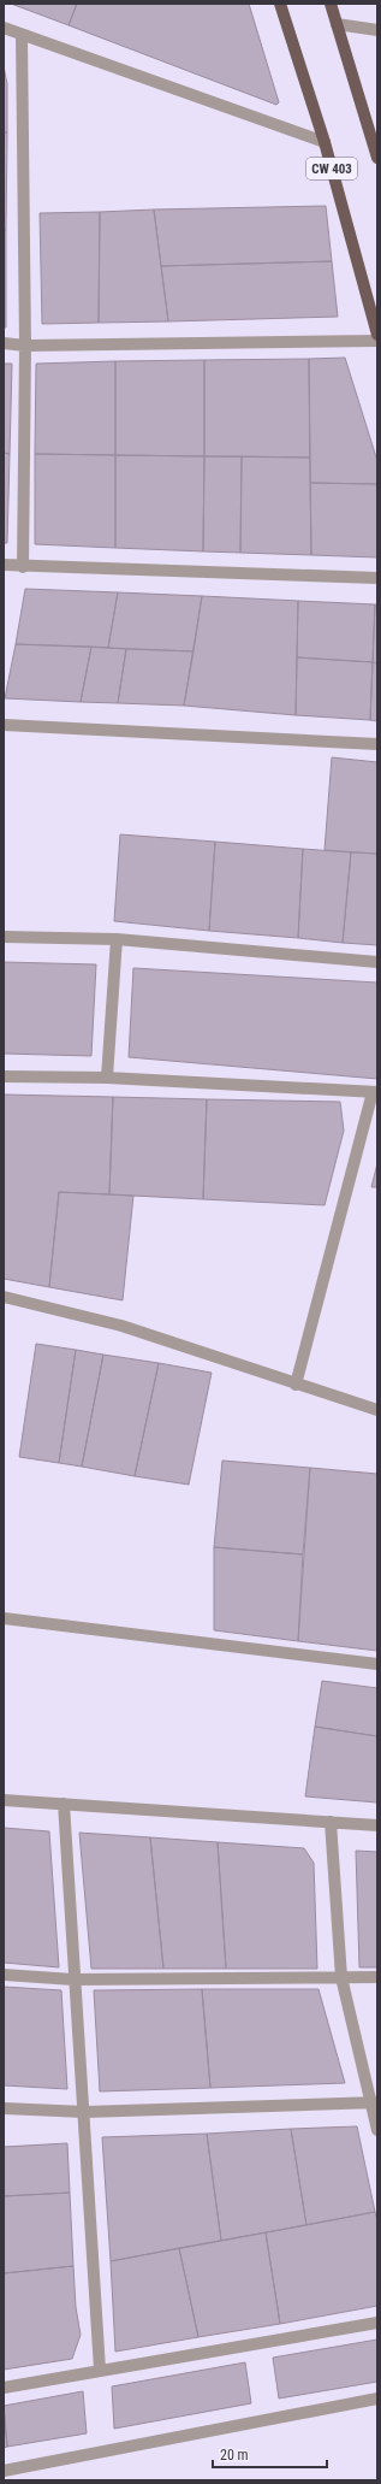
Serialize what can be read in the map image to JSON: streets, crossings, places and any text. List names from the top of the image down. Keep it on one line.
{"streets":{"main road":["CW 403"]},"scale_bar":"20 m"}
